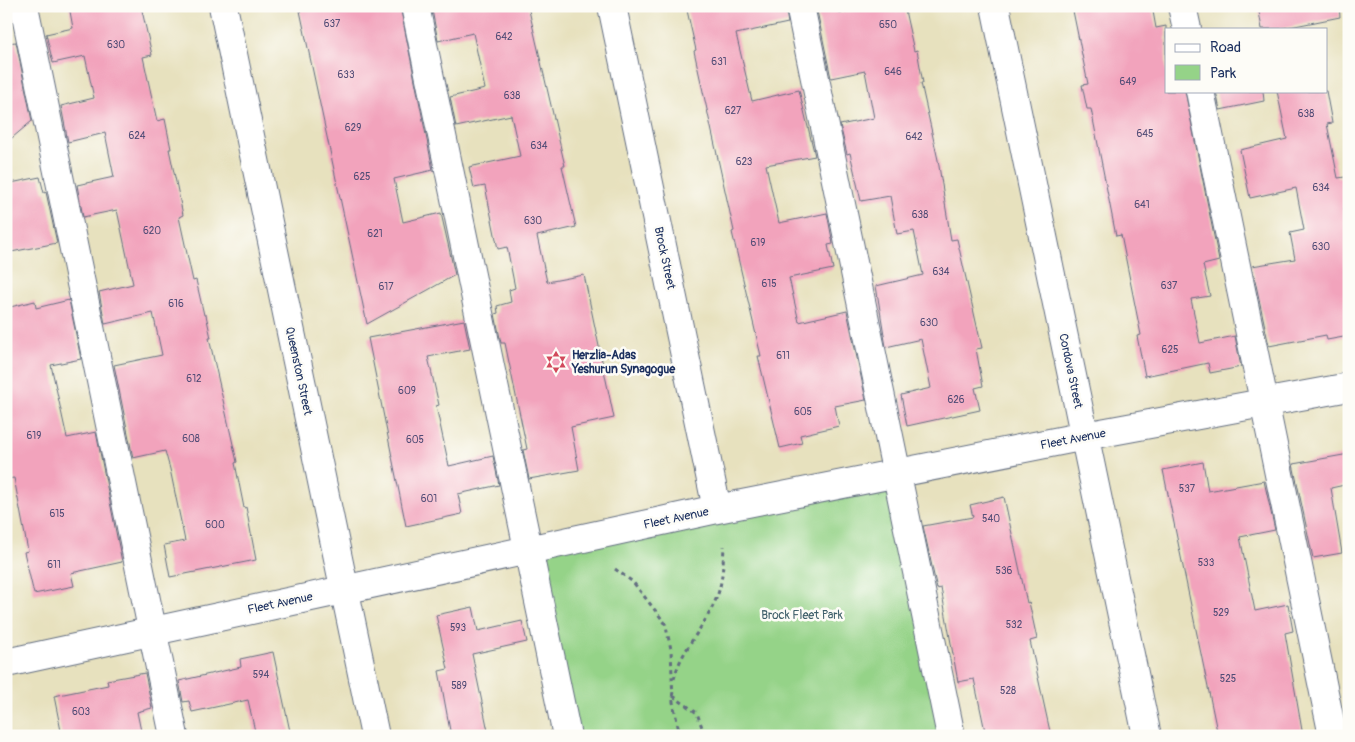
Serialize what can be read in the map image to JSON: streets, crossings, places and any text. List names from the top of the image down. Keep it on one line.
{"streets":{"street":["Brock Street","Queenston Street","Cordova Street","Fleet Avenue"]},"crossings":[["Brock Street","Fleet Avenue"],["Queenston Street","Fleet Avenue"],["Cordova Street","Fleet Avenue"]],"parks":["Brock Fleet Park"],"places":{"synagogue":["Herzlia-Adas Yeshurun Synagogue"]},"house_numbers":["637","650","642","630","631","646","633","649","638","627","638","629","645","624","642","634","623","625","634","641","638","630","620","621","619","630","634","615","637","617","616","630","625","611","612","609","626","605","619","608","605","537","601","615","540","600","533","611","536","529","532","593","594","525","589","528","603"],"legend":["Road","Park"]}
